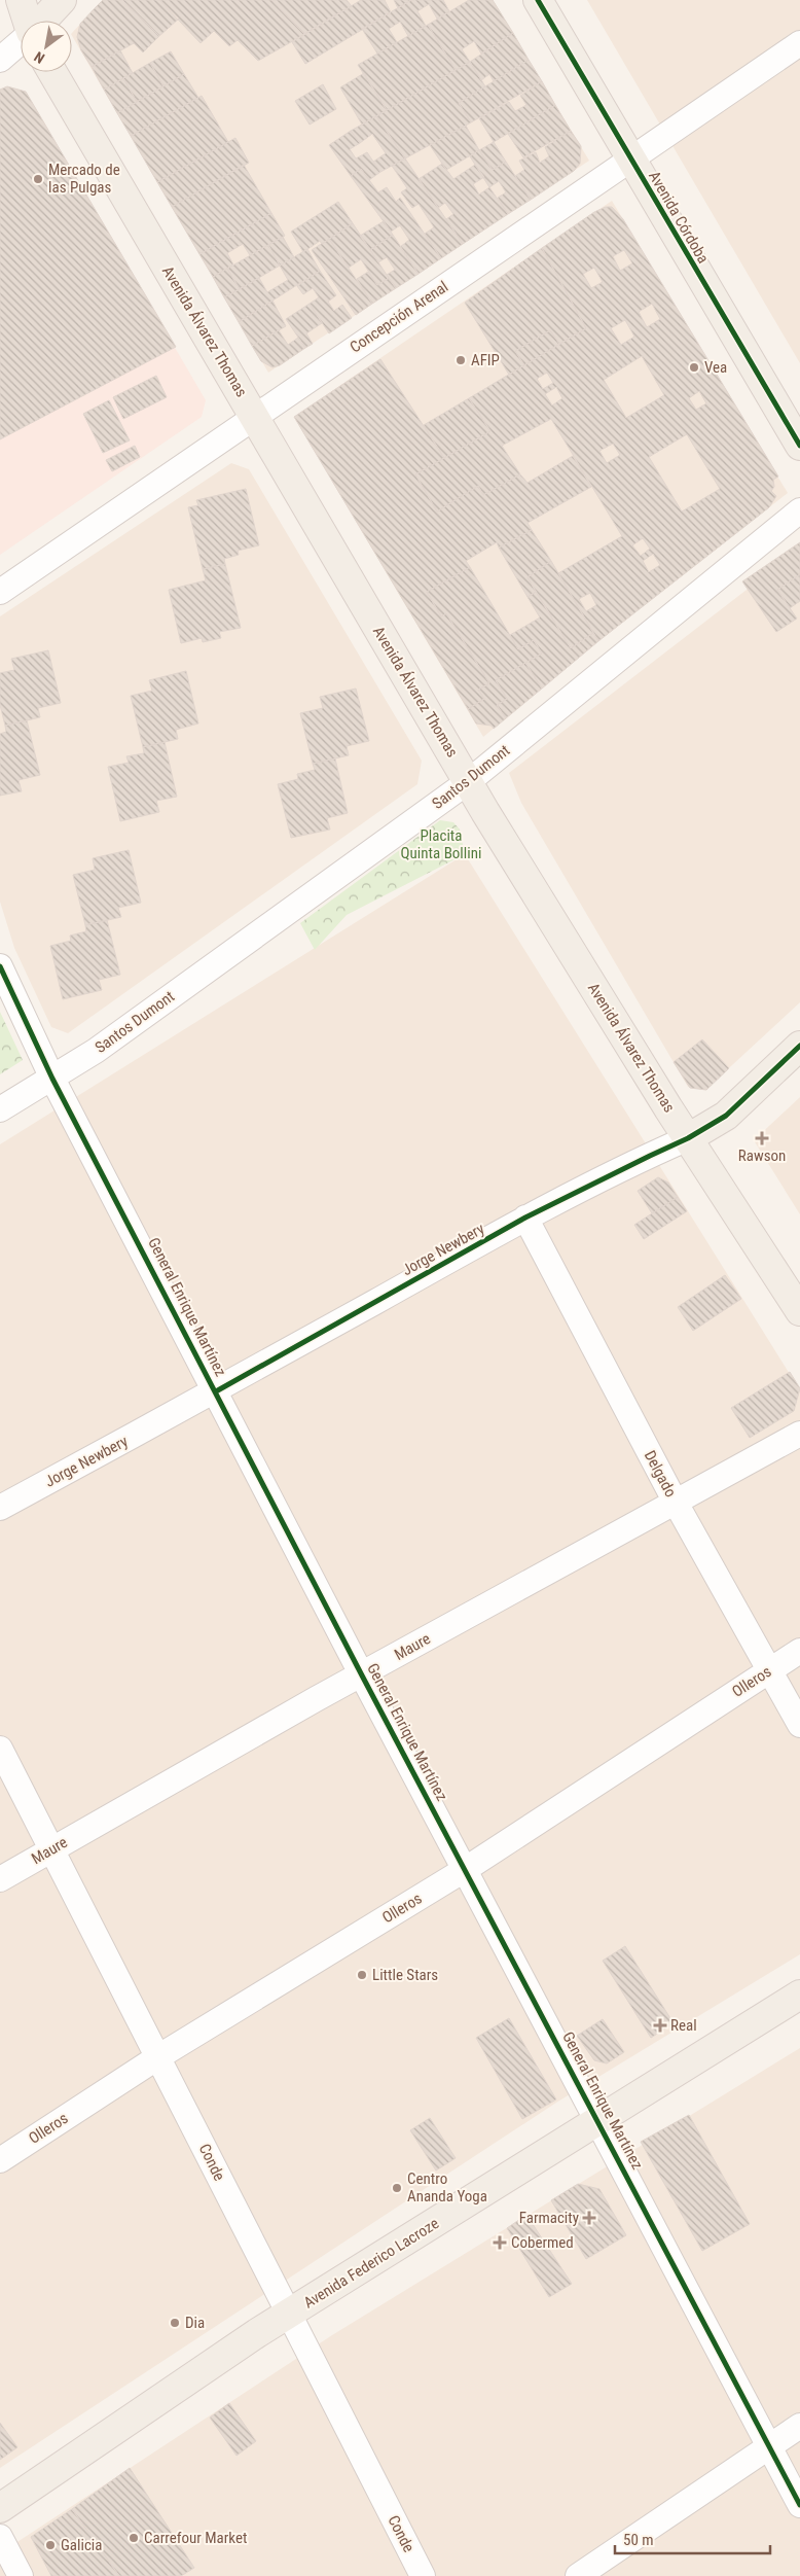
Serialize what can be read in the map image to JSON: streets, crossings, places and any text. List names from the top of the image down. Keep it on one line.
{"streets":{"main road":["Avenida Córdoba","Avenida Álvarez Thomas","Avenida Federico Lacroze"],"street":["Concepción Arenal","Santos Dumont","Jorge Newbery","General Enrique Martínez","Delgado","Maure","Olleros","Conde"]},"crossings":[["Avenida Córdoba","Concepción Arenal"],["Concepción Arenal","Avenida Álvarez Thomas"],["Avenida Álvarez Thomas","Santos Dumont"],["Avenida Álvarez Thomas","Jorge Newbery"],["Santos Dumont","General Enrique Martínez"],["Jorge Newbery","General Enrique Martínez"],["Jorge Newbery","Delgado"],["General Enrique Martínez","Maure"],["General Enrique Martínez","Olleros"],["General Enrique Martínez","Avenida Federico Lacroze"],["Delgado","Maure"],["Delgado","Olleros"],["Maure","Conde"],["Olleros","Conde"],["Conde","Avenida Federico Lacroze"]],"parks":["Placita Quinta Bollini"],"places":{"other":["Mercado de las Pulgas","AFIP","Vea","Little Stars","Centro Ananda Yoga","Dia","Carrefour Market","Galicia"],"health":["Rawson","Real","Farmacity","Cobermed"]},"scale_bar":"50 m","north":"bottom left"}
